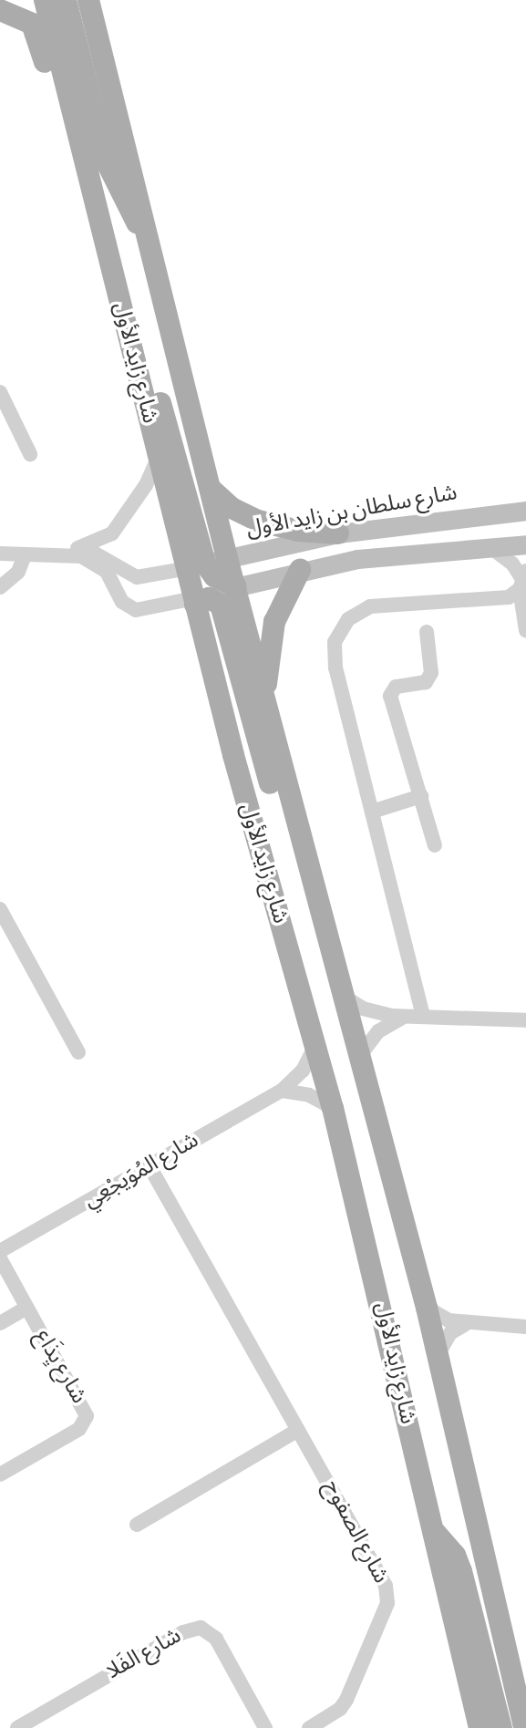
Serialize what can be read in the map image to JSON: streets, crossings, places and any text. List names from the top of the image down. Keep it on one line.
{"streets":{"main road":["شارع زايد الأول","شارع سلطان بن زايد الأول"],"street":["شارع المُوَيجْعِي","شارع يِذَاع","شارع الصفوح","شارع الفَلا"]},"crossings":[["شارع زايد الأول","شارع سلطان بن زايد الأول"],["شارع زايد الأول","شارع المُوَيجْعِي"],["شارع المُوَيجْعِي","شارع الصفوح"]]}
